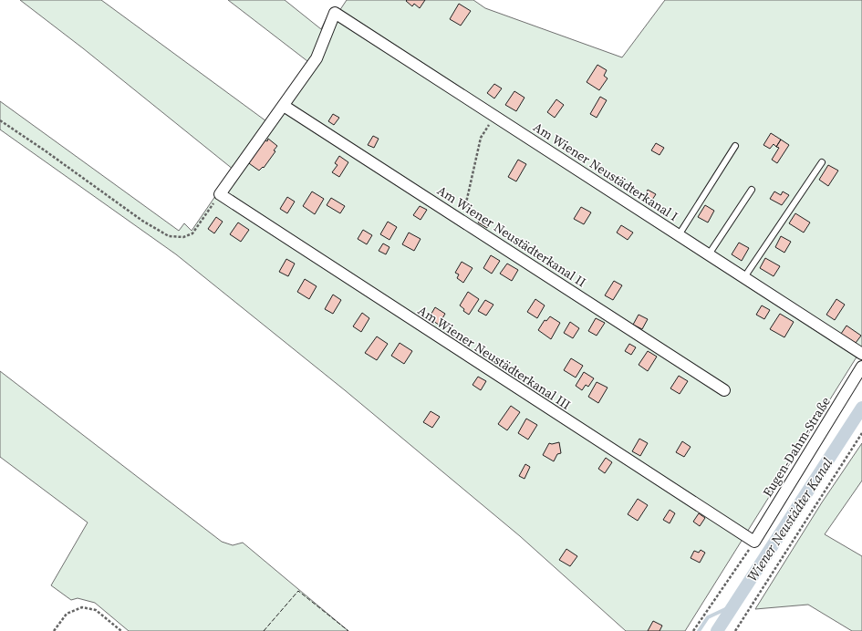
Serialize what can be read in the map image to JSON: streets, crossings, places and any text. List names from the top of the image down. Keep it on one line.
{"streets":{"street":["Am Wiener Neustädterkanal I","Am Wiener Neustädterkanal II","Am Wiener Neustädterkanal III","Eugen-Dahm-Straße"]},"crossings":[["Am Wiener Neustädterkanal I","Am Wiener Neustädterkanal II"],["Am Wiener Neustädterkanal III","Eugen-Dahm-Straße"]],"water":["Wiener Neustädter Kanal"]}
